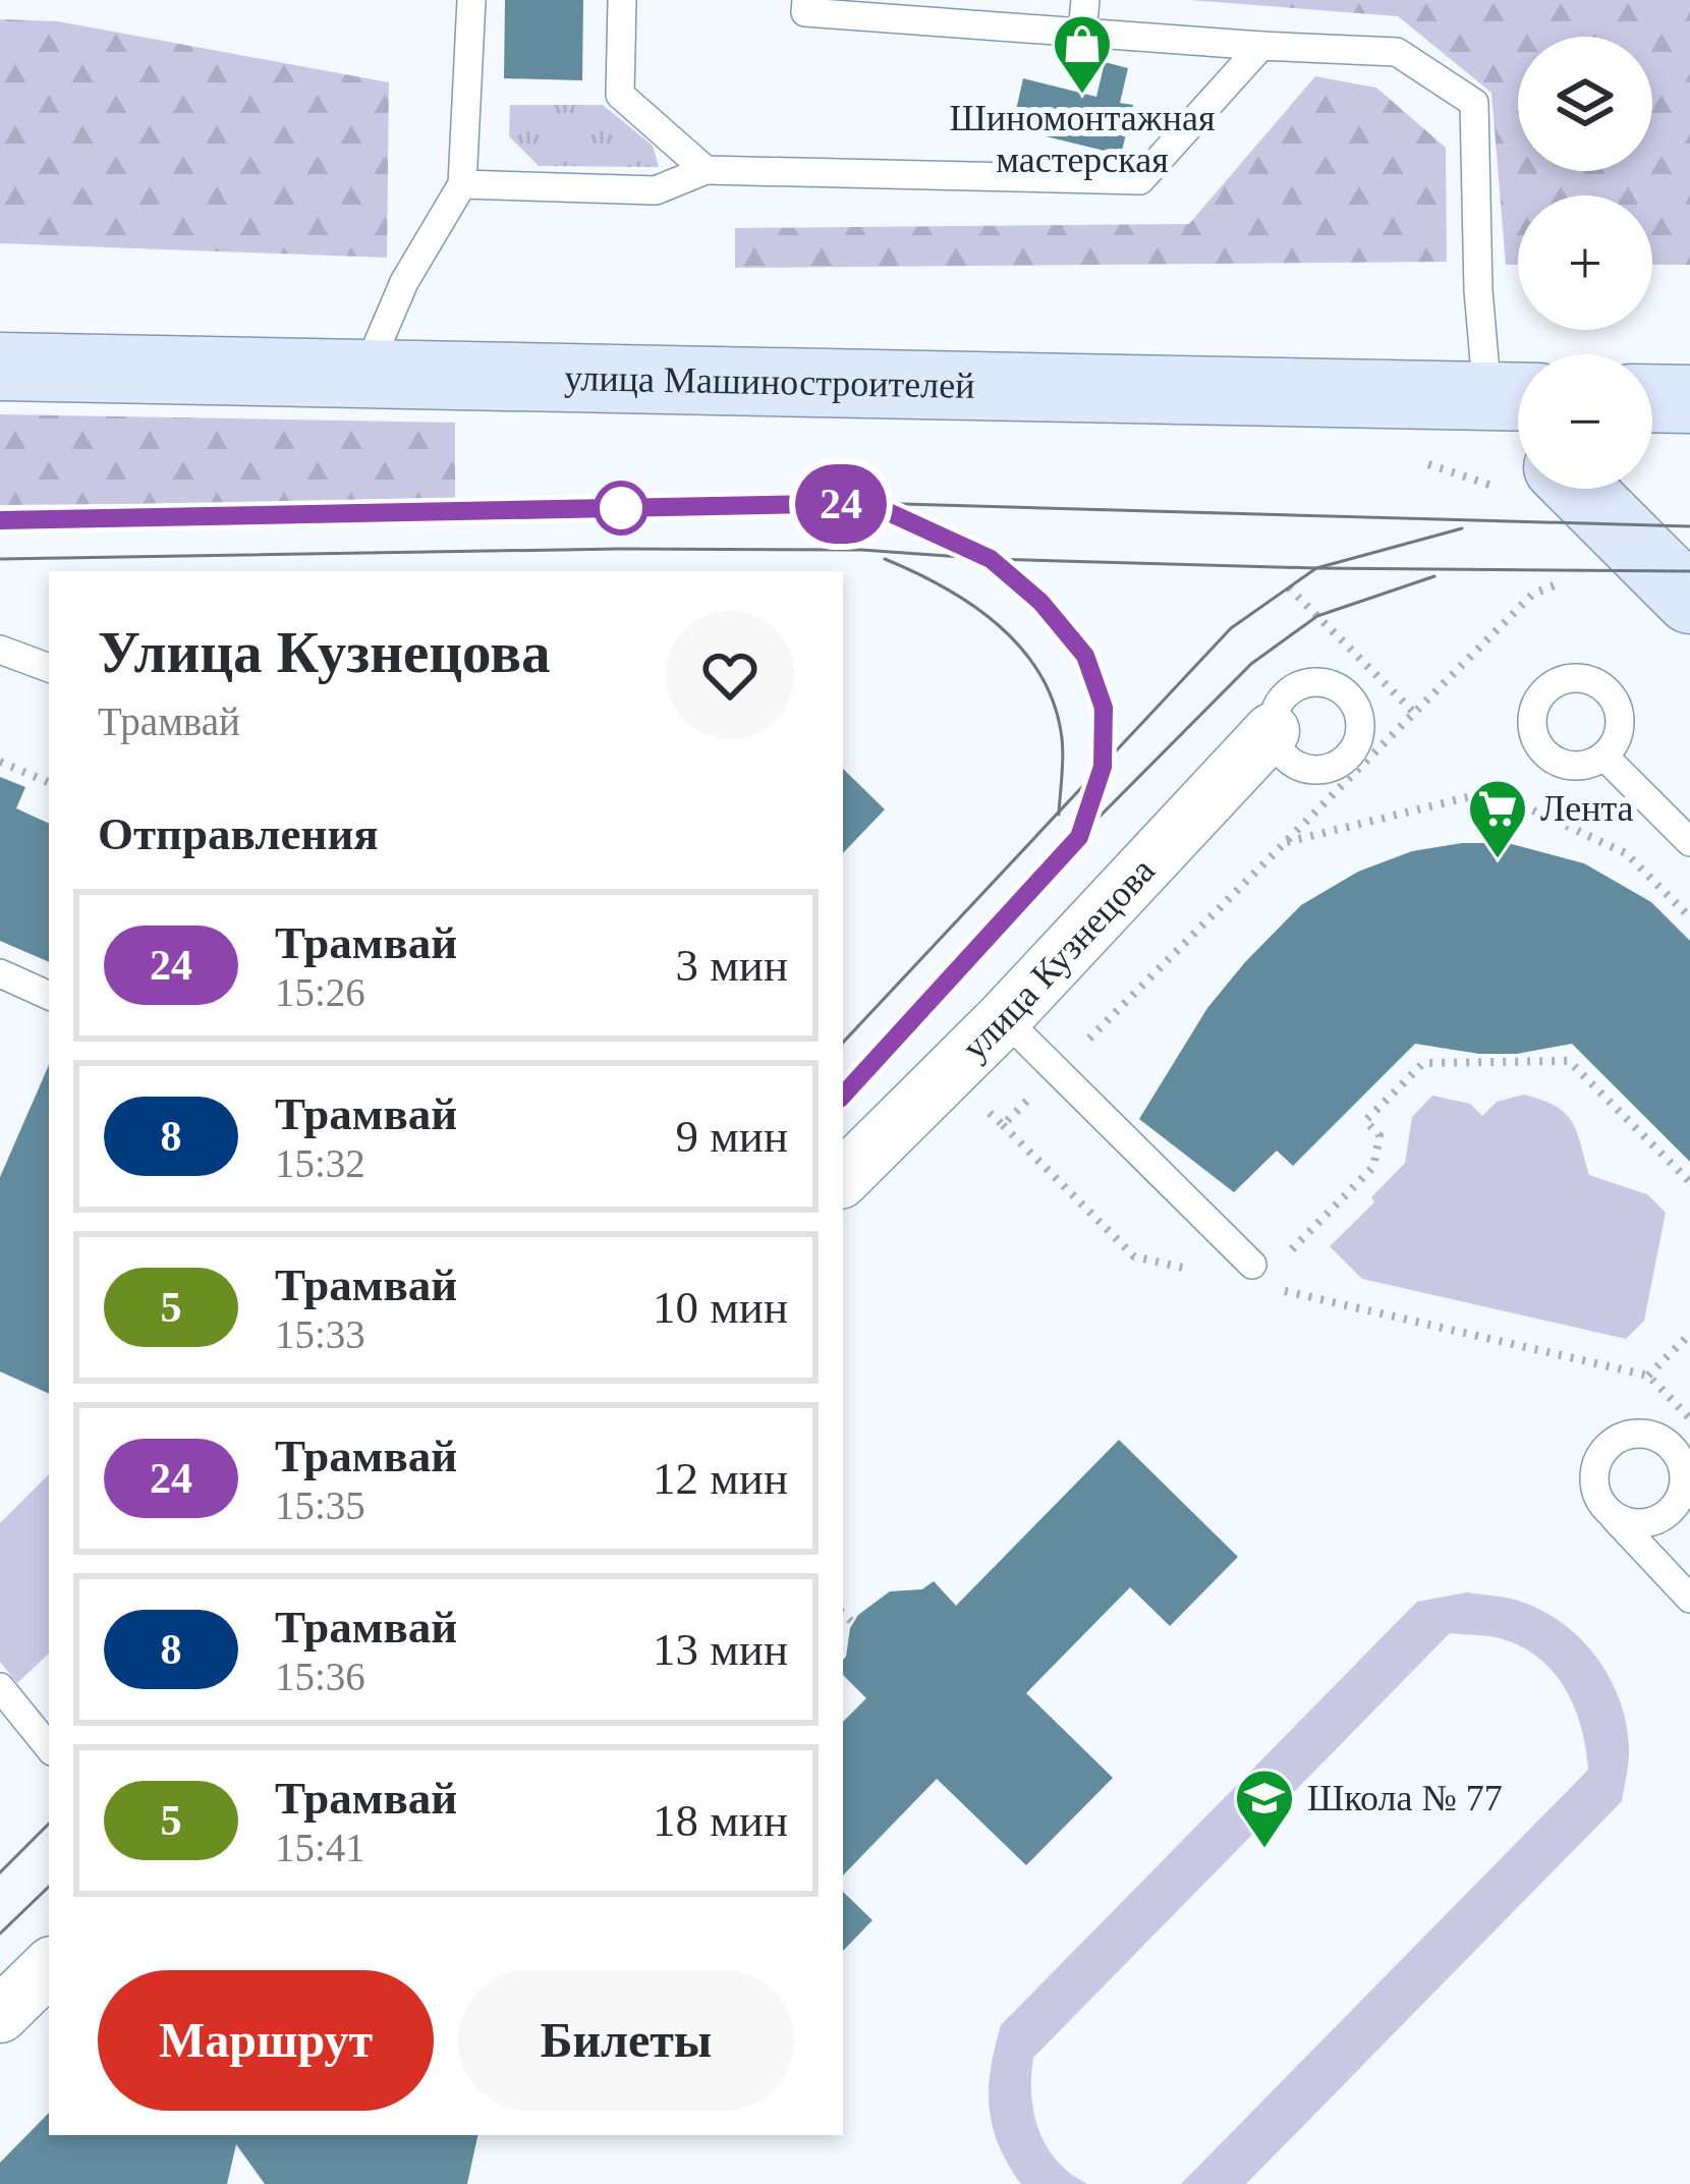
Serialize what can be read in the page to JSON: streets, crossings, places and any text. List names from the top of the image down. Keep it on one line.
{"streets":{"main road":["улица Машиностроителей"],"street":["улица Кузнецова"]},"places":{"shop":["Шиномонтажная мастерская"],"supermarket":["Лента"],"school or university":["Школа № 77"]},"lines":["tram line 24"],"page":{"on_map":"24","map_buttons":["+","−"],"heading":[["Улица Кузнецова","Трамвай"],"Отправления"],"list":[{"mark":"24","name":"Трамвай","note":"15:26","value":"3 мин"},{"mark":"8","name":"Трамвай","note":"15:32","value":"9 мин"},{"mark":"5","name":"Трамвай","note":"15:33","value":"10 мин"},{"mark":"24","name":"Трамвай","note":"15:35","value":"12 мин"},{"mark":"8","name":"Трамвай","note":"15:36","value":"13 мин"},{"mark":"5","name":"Трамвай","note":"15:41","value":"18 мин"}],"buttons":["Маршрут","Билеты"]}}
